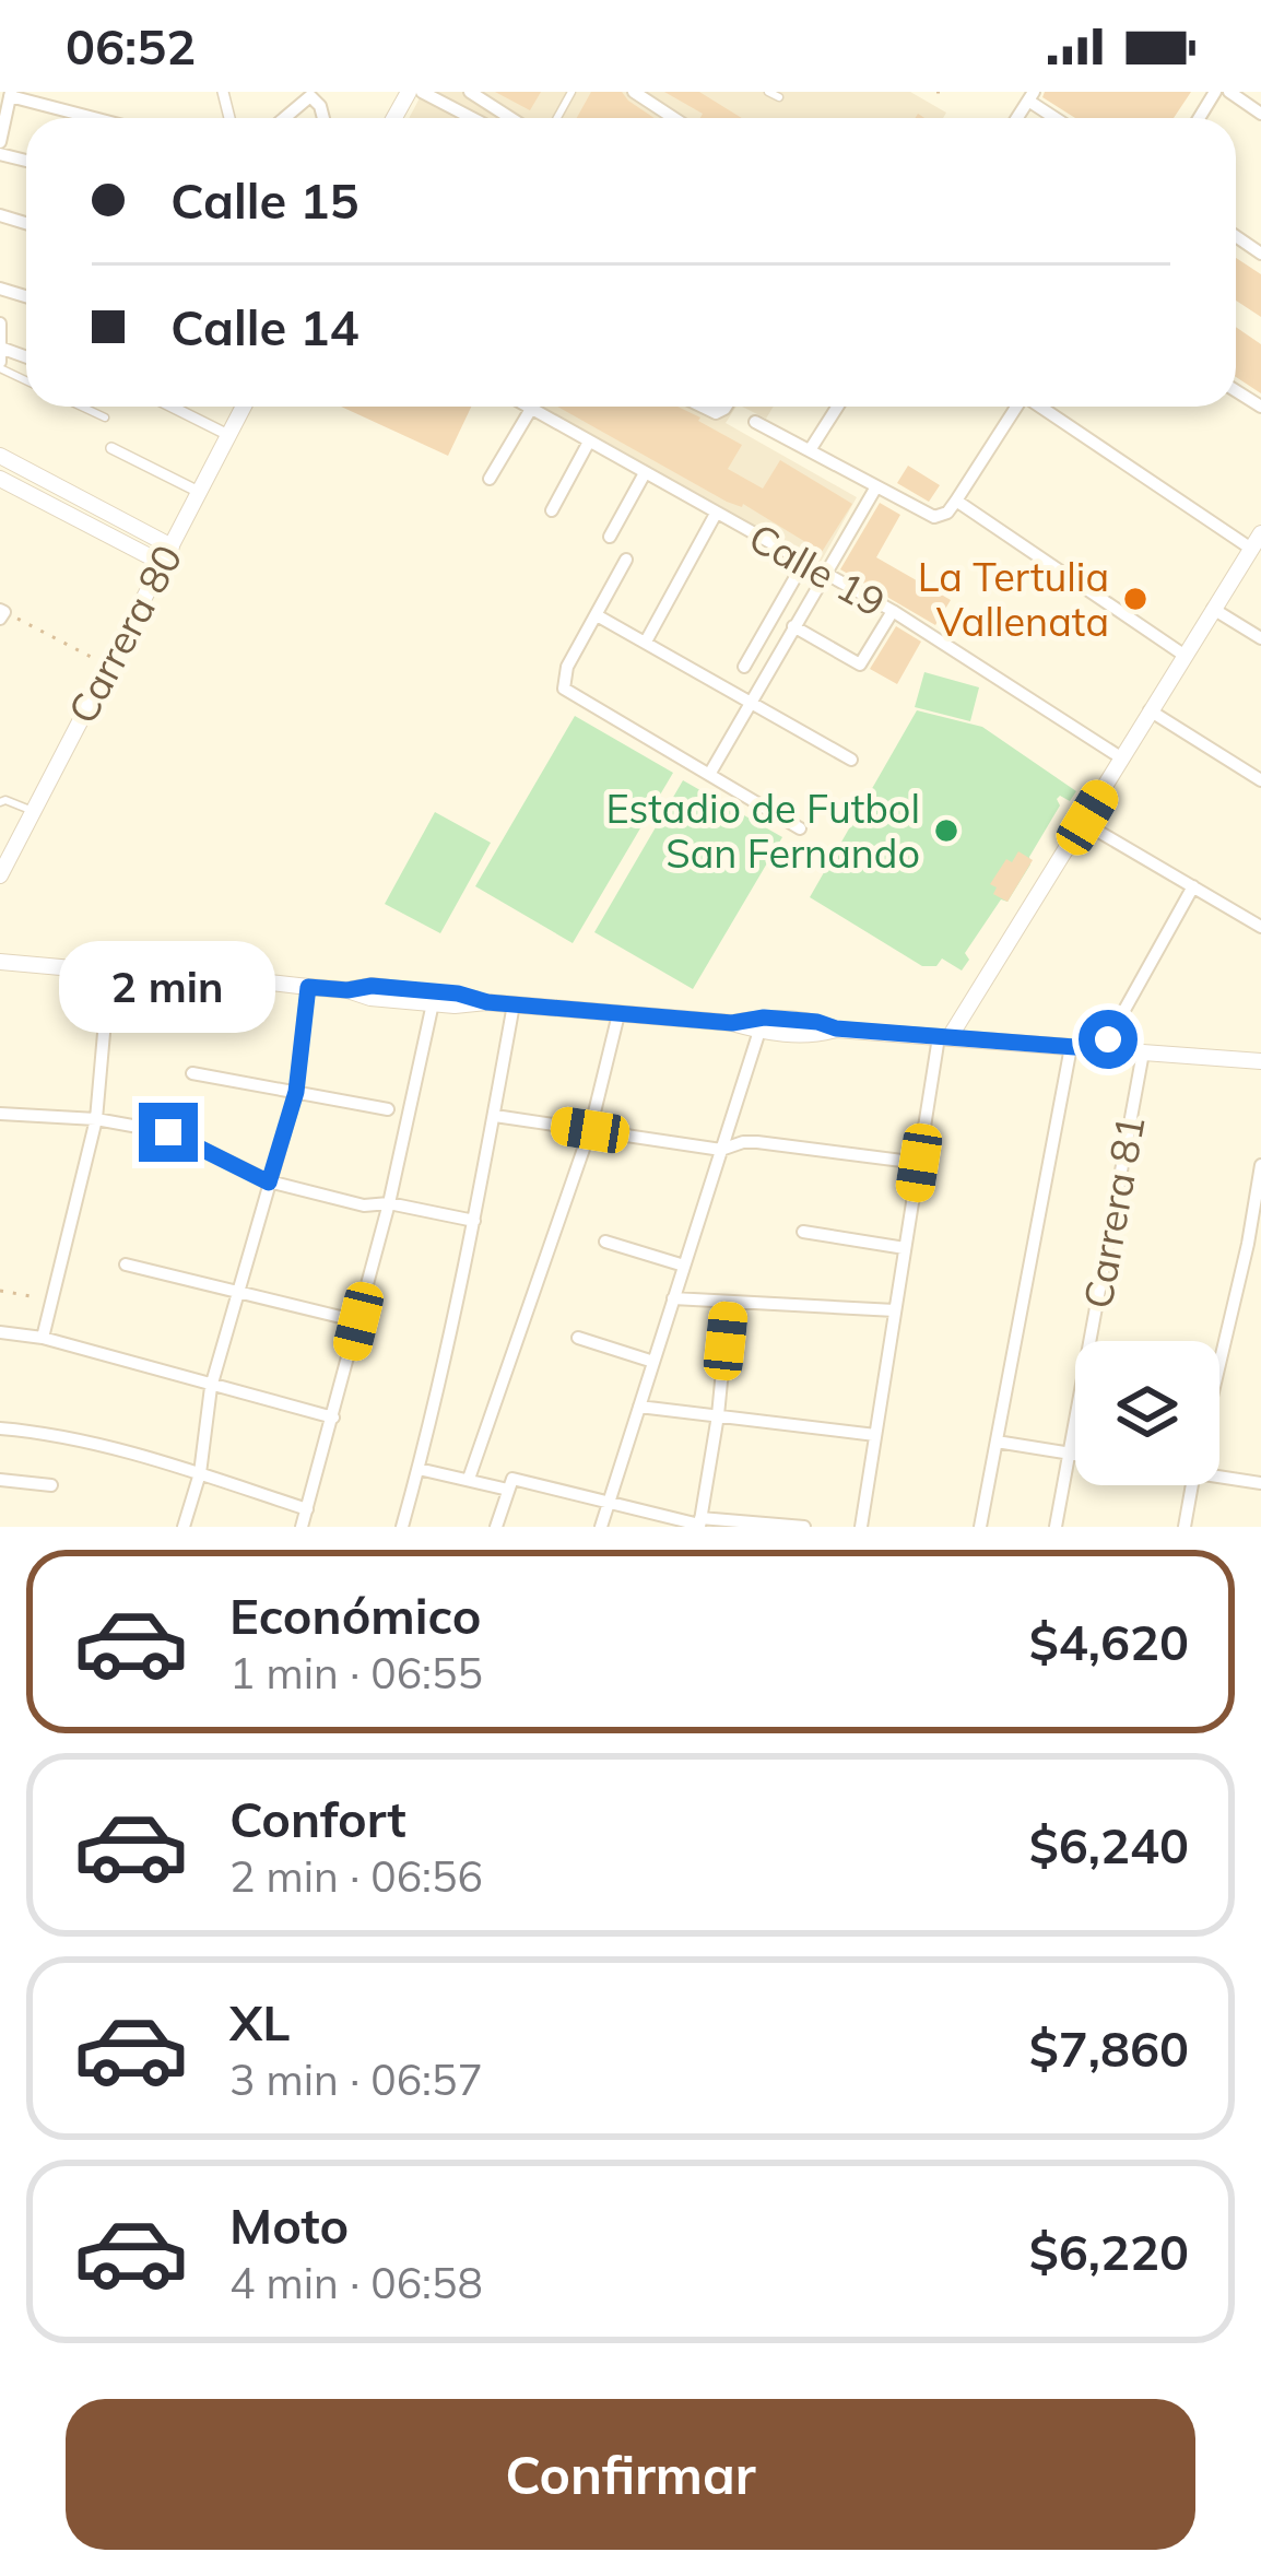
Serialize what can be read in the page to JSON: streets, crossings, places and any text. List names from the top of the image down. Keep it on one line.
{"streets":{"street":["Calle 19","Carrera 80","Carrera 81"]},"places":["La Tertulia Vallenata","Estadio de Futbol San Fernando"],"page":{"status":"06:52","banner":["Calle 15","Calle 14"],"bubble":"2 min","list":[{"name":"Económico","note":"1 min · 06:55","value":"$4,620"},{"name":"Confort","note":"2 min · 06:56","value":"$6,240"},{"name":"XL","note":"3 min · 06:57","value":"$7,860"},{"name":"Moto","note":"4 min · 06:58","value":"$6,220"}],"buttons":"Confirmar"}}
